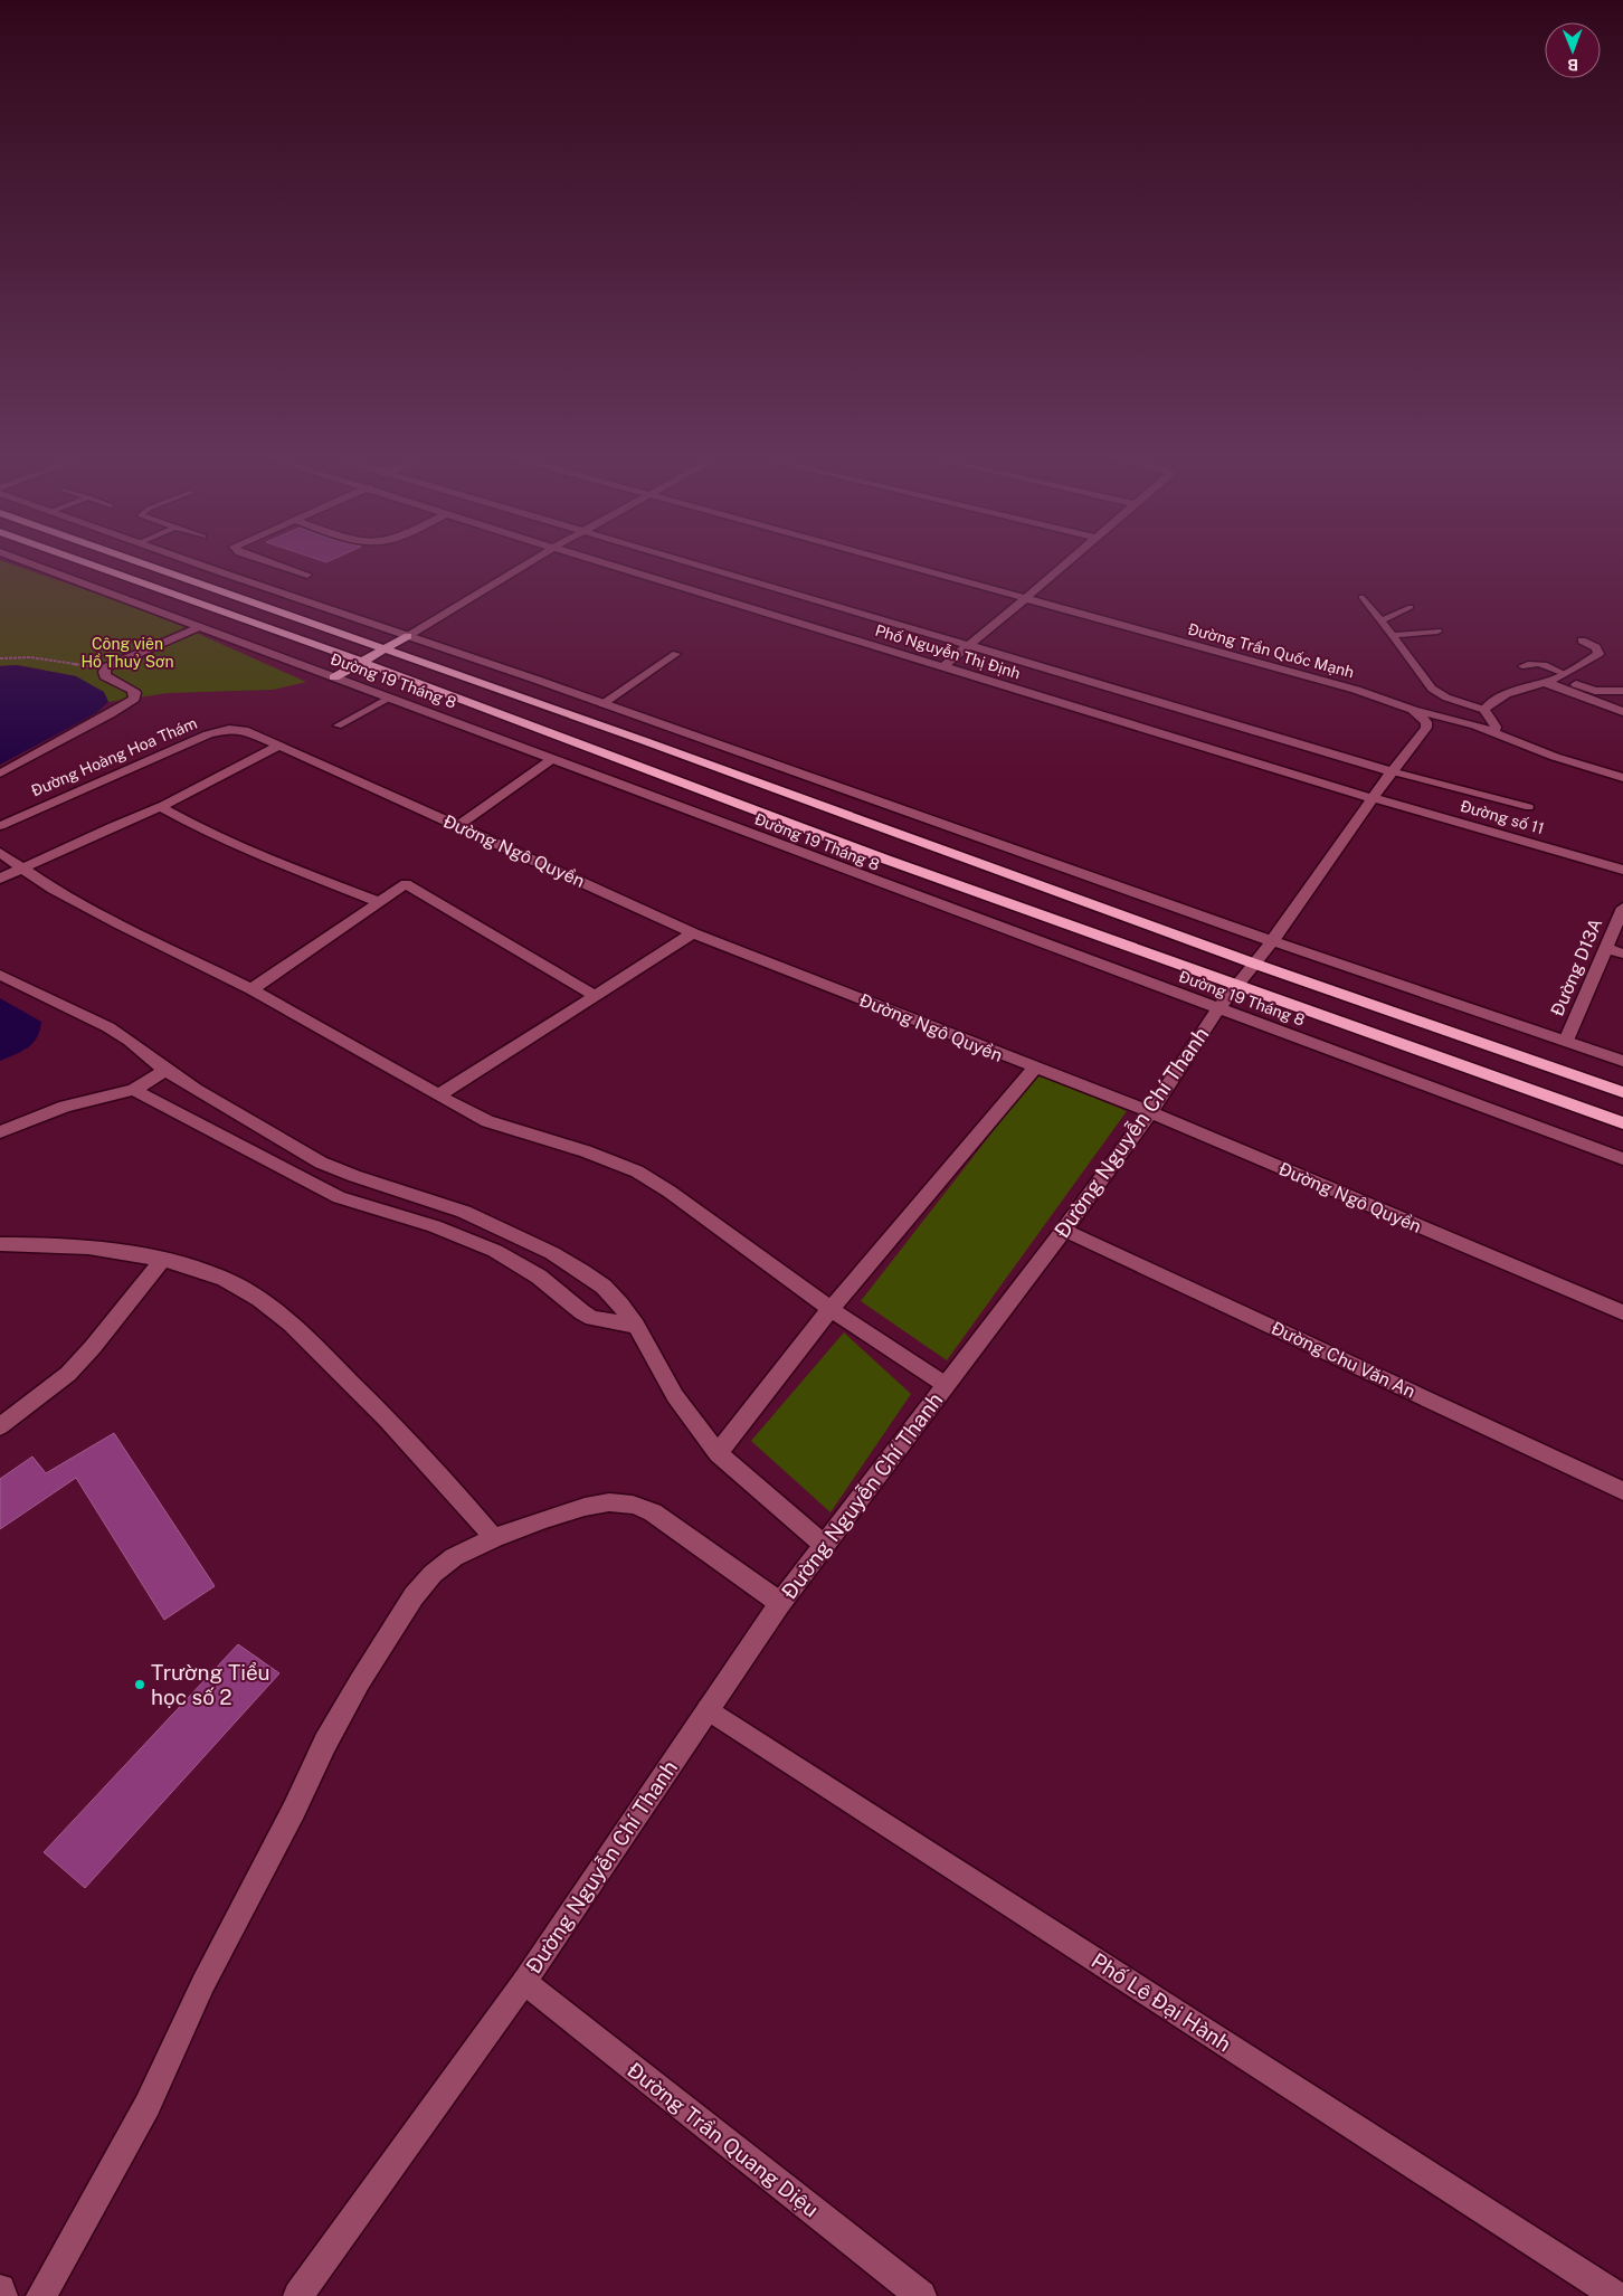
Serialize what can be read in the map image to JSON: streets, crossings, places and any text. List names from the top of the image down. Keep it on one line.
{"streets":{"highway":["Đường 19 Tháng 8"],"street":["Đường Trần Quốc Mạnh","Phố Nguyễn Thị Định","Đường Hoàng Hoa Thám","Đường số 11","Đường Ngô Quyền","Đường D13A","Đường Nguyễn Chí Thanh","Đường Chu Văn An","Phố Lê Đại Hành","Đường Trần Quang Diệu"]},"crossings":[["Đường Trần Quốc Mạnh","Đường Nguyễn Chí Thanh"],["Phố Nguyễn Thị Định","Đường số 11"],["Phố Nguyễn Thị Định","Đường Nguyễn Chí Thanh"],["Đường 19 Tháng 8","Đường Nguyễn Chí Thanh"],["Đường Hoàng Hoa Thám","Đường Ngô Quyền"],["Đường số 11","Đường Nguyễn Chí Thanh"],["Đường Ngô Quyền","Đường Nguyễn Chí Thanh"],["Đường Nguyễn Chí Thanh","Đường Chu Văn An"],["Đường Nguyễn Chí Thanh","Phố Lê Đại Hành"],["Đường Nguyễn Chí Thanh","Đường Trần Quang Diệu"]],"parks":["Công viên Hồ Thuỷ Sơn"],"places":["Trường Tiểu học số 2"],"north":"bottom"}
